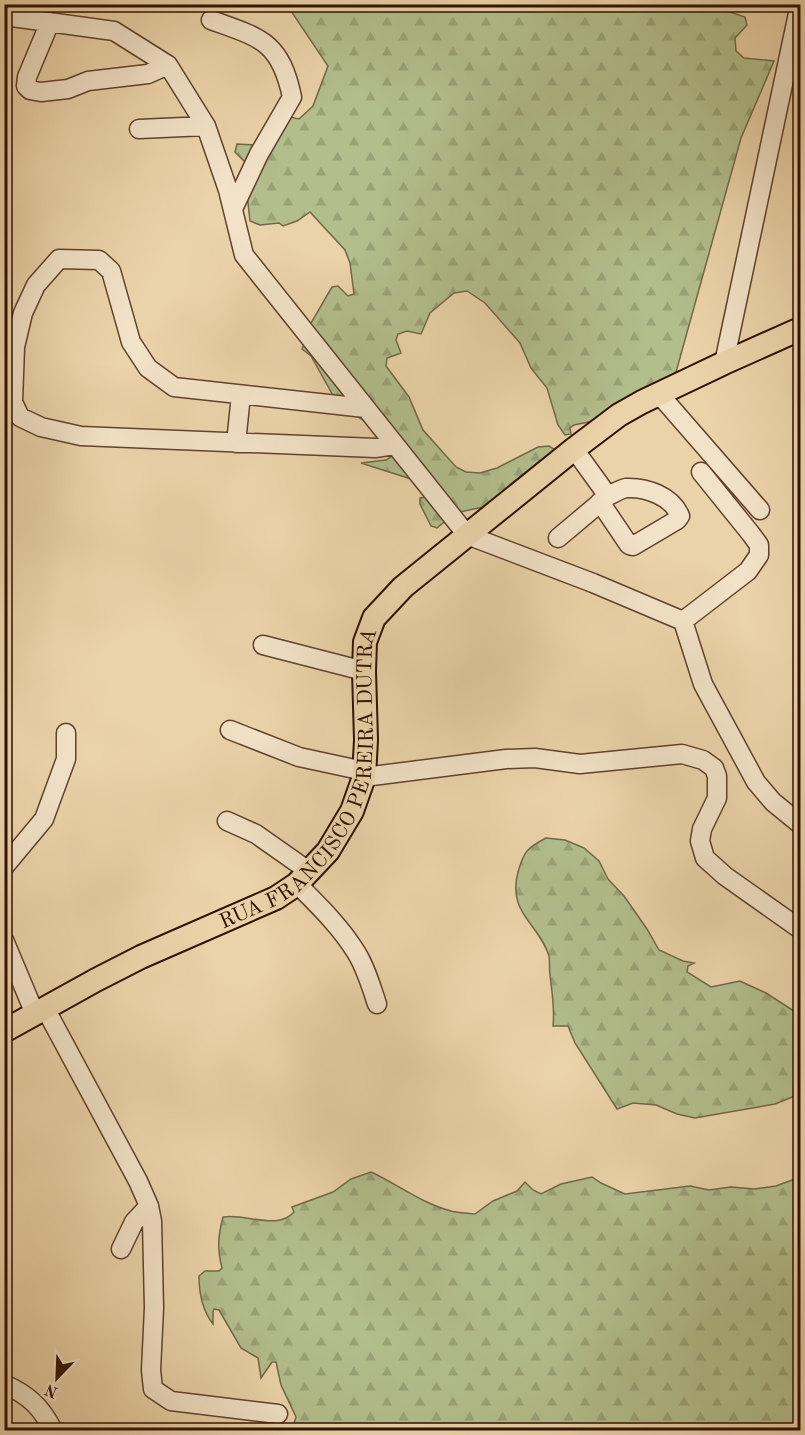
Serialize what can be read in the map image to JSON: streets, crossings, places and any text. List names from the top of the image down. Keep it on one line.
{"streets":{"main road":["RUA FRANCISCO PEREIRA DUTRA"]},"north":"bottom left"}
